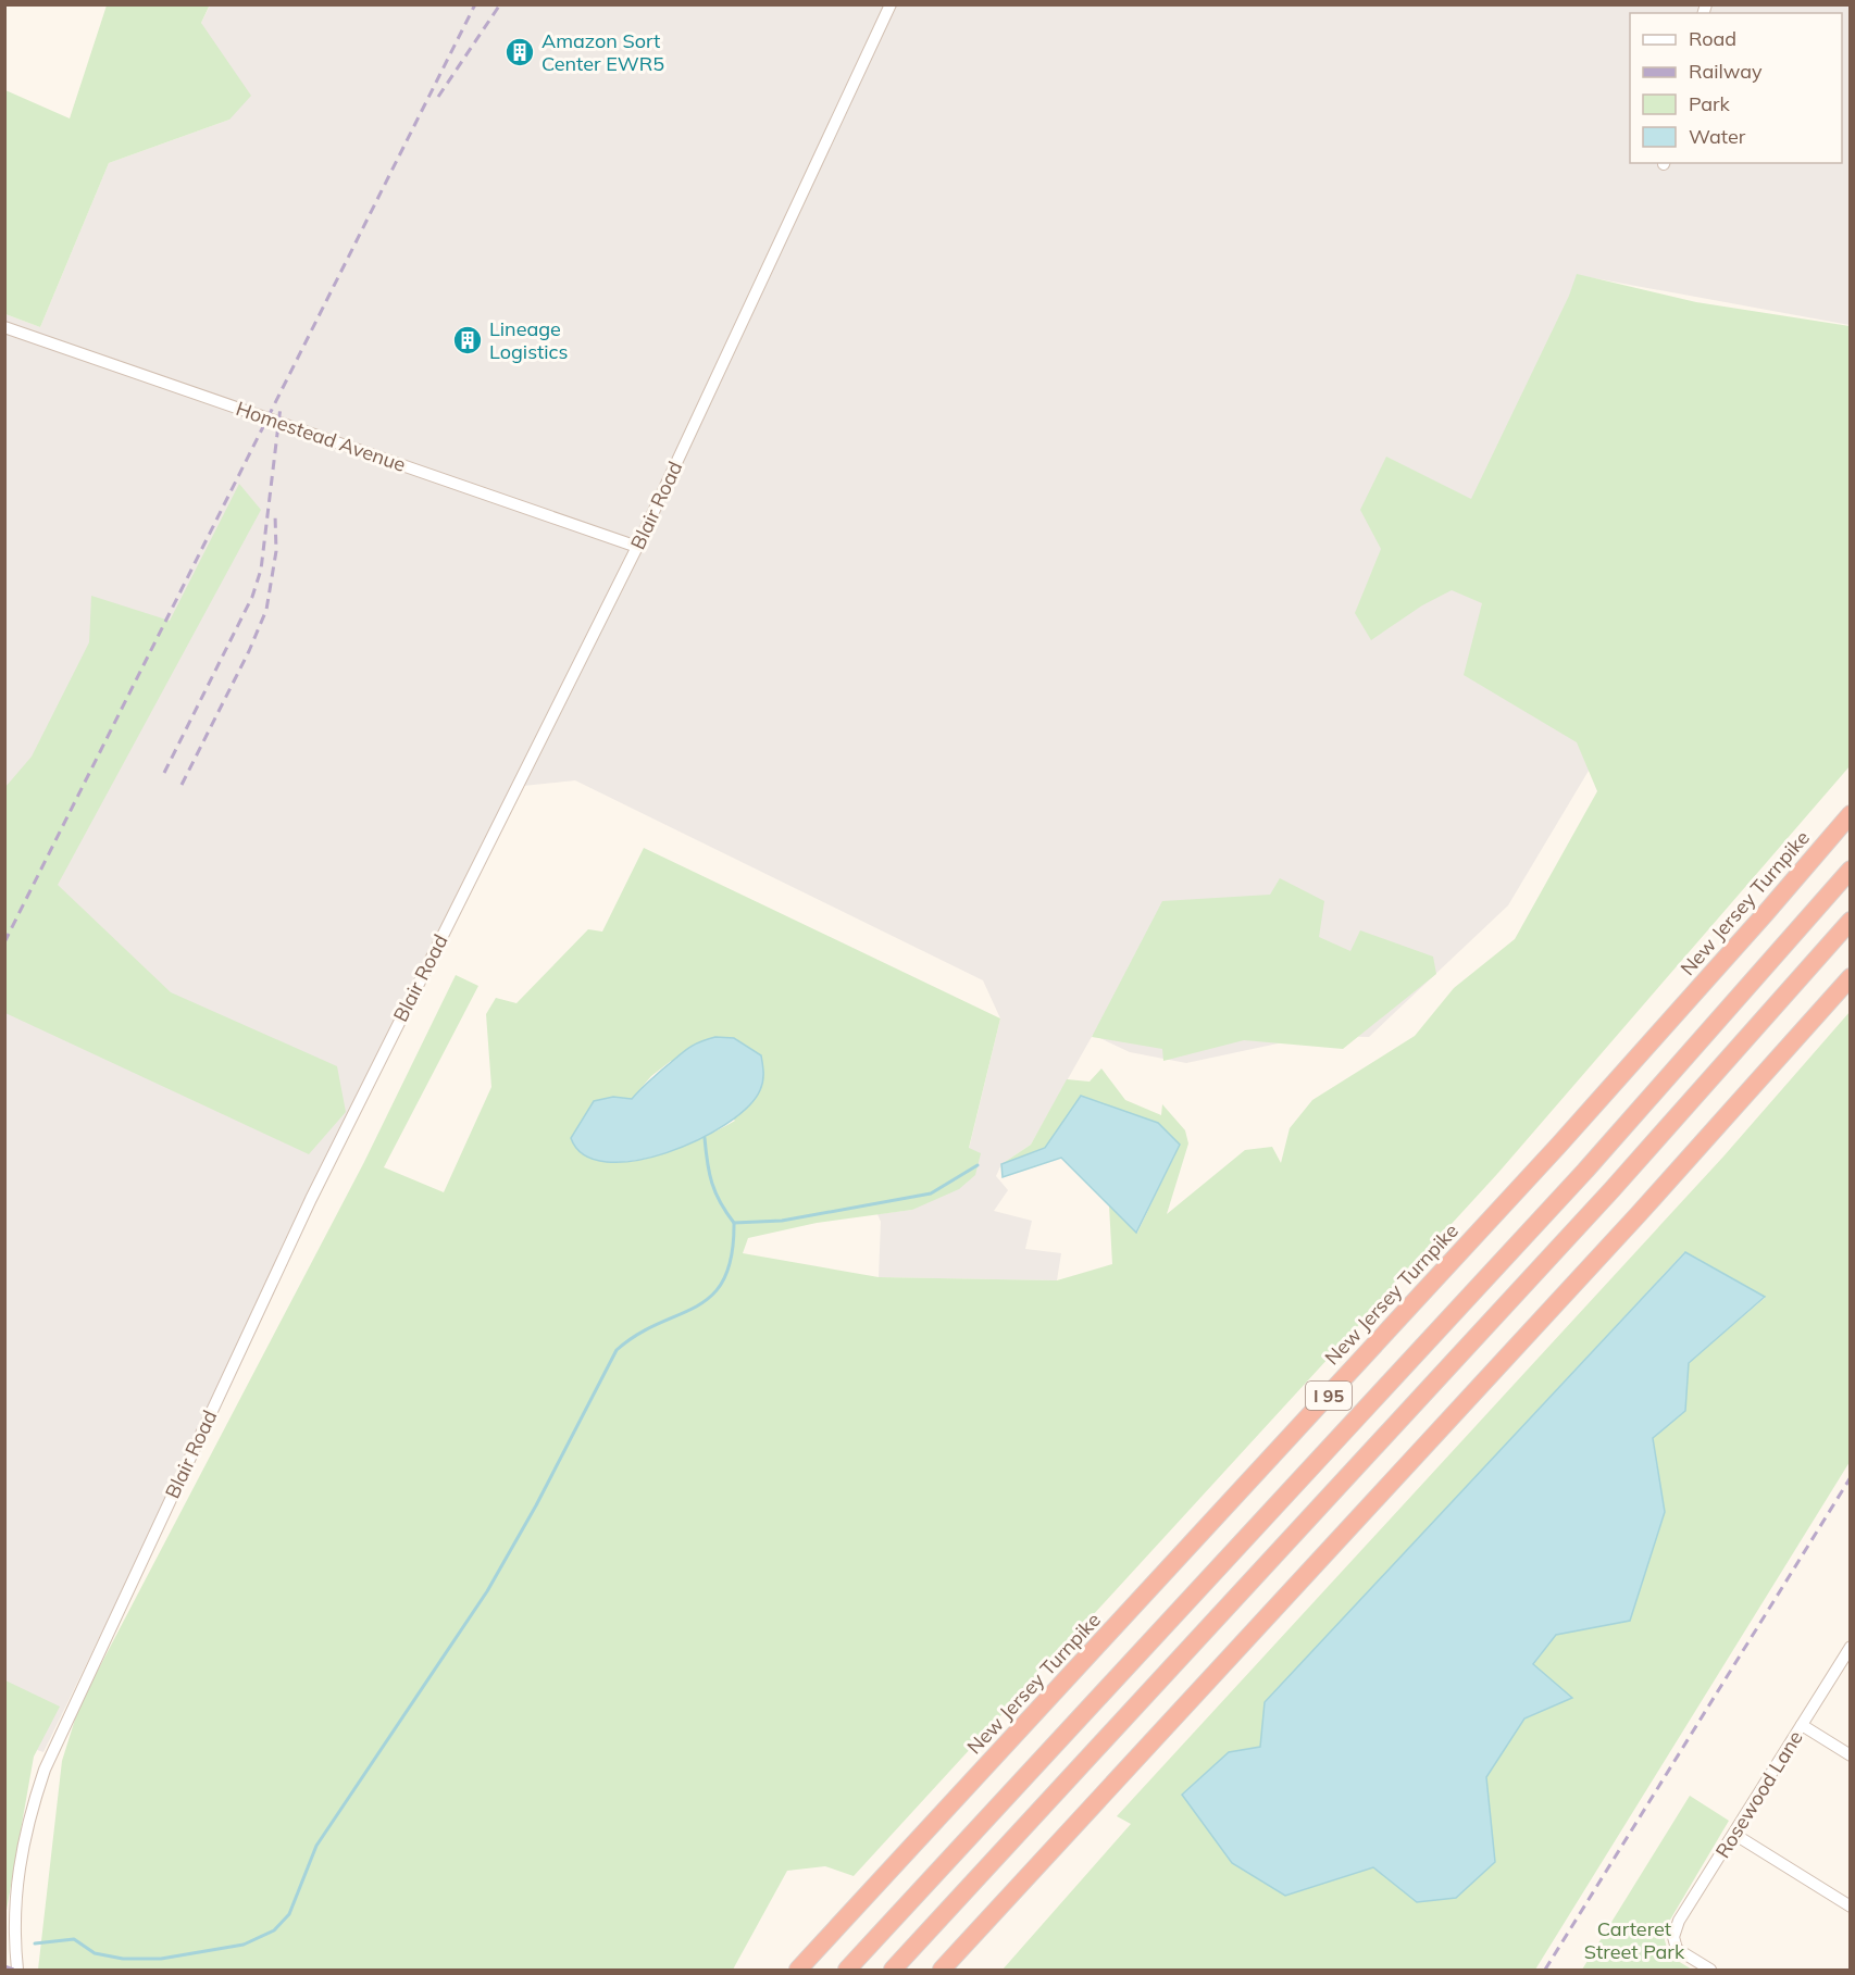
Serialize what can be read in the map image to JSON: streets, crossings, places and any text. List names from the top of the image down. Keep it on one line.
{"streets":{"highway":["New Jersey Turnpike","I 95"],"street":["Homestead Avenue","Blair Road","Rosewood Lane"]},"crossings":[["Homestead Avenue","Blair Road"]],"parks":["Carteret Street Park"],"places":{"building":["Amazon Sort Center EWR5","Lineage Logistics"]},"legend":["Road","Railway","Park","Water"]}
